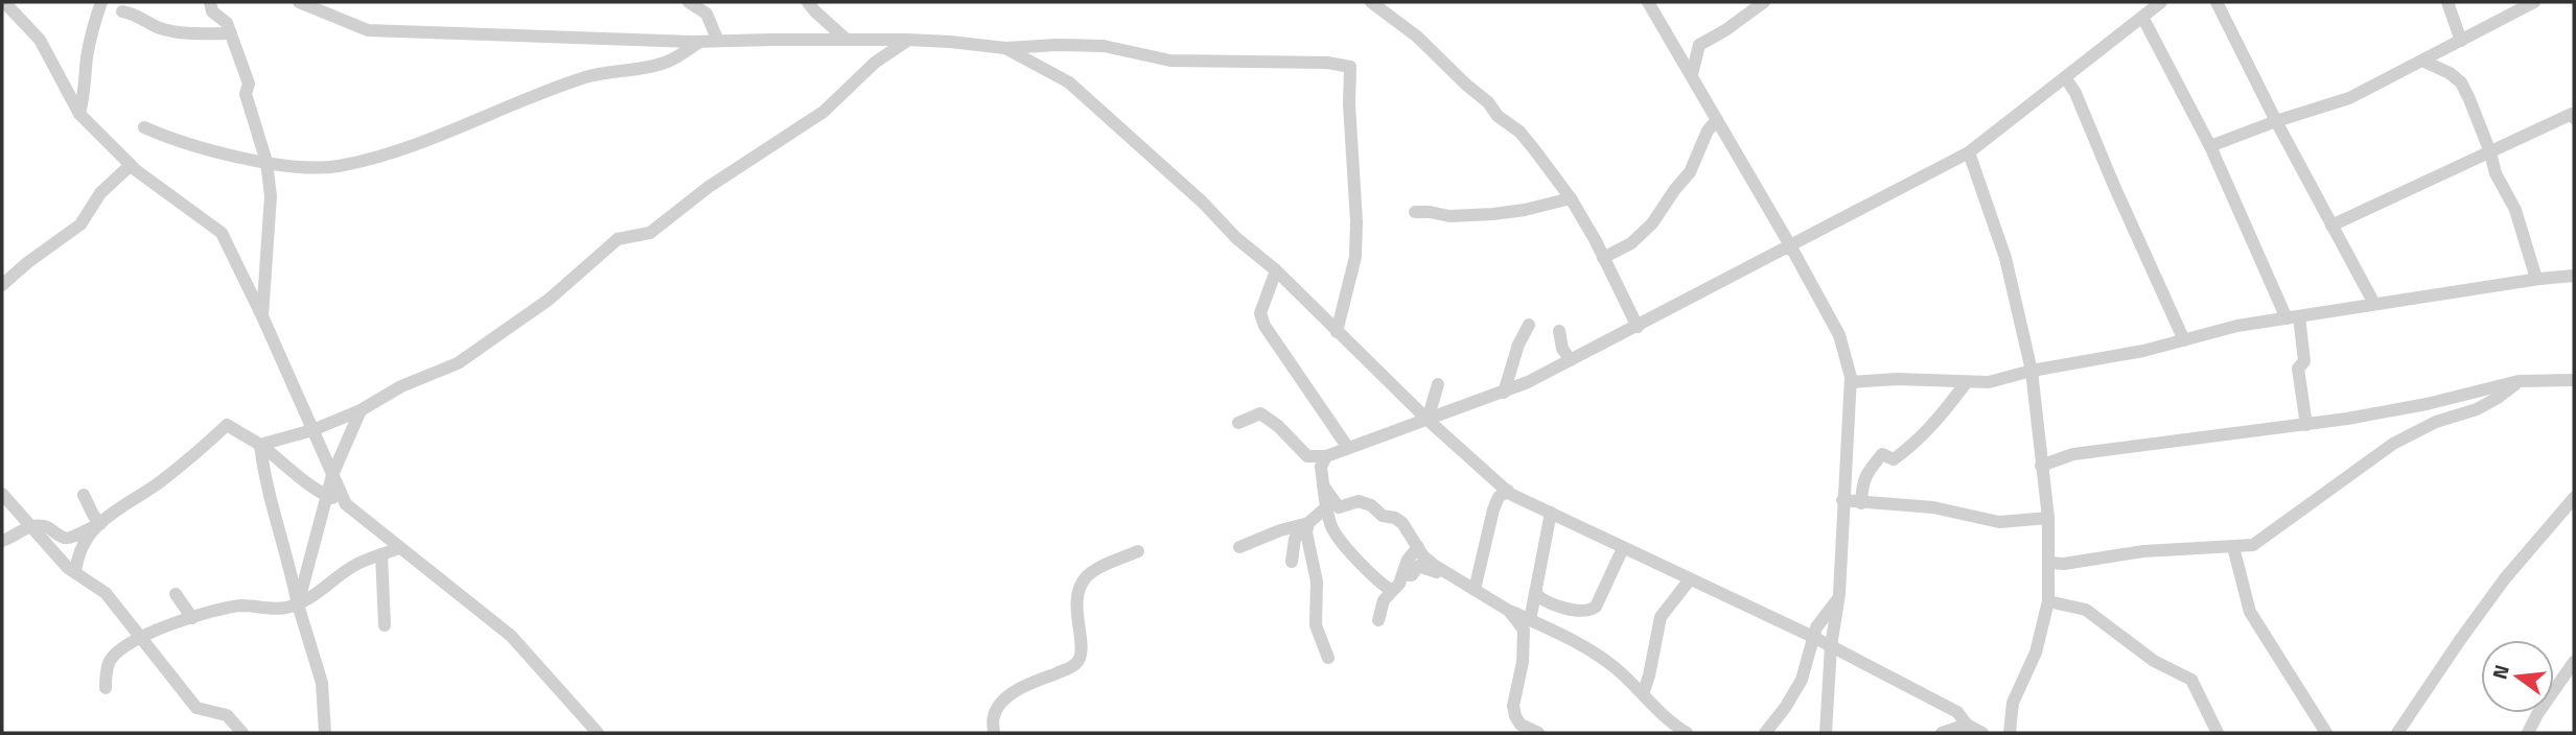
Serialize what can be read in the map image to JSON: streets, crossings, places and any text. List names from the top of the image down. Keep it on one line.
{"north":"left"}
